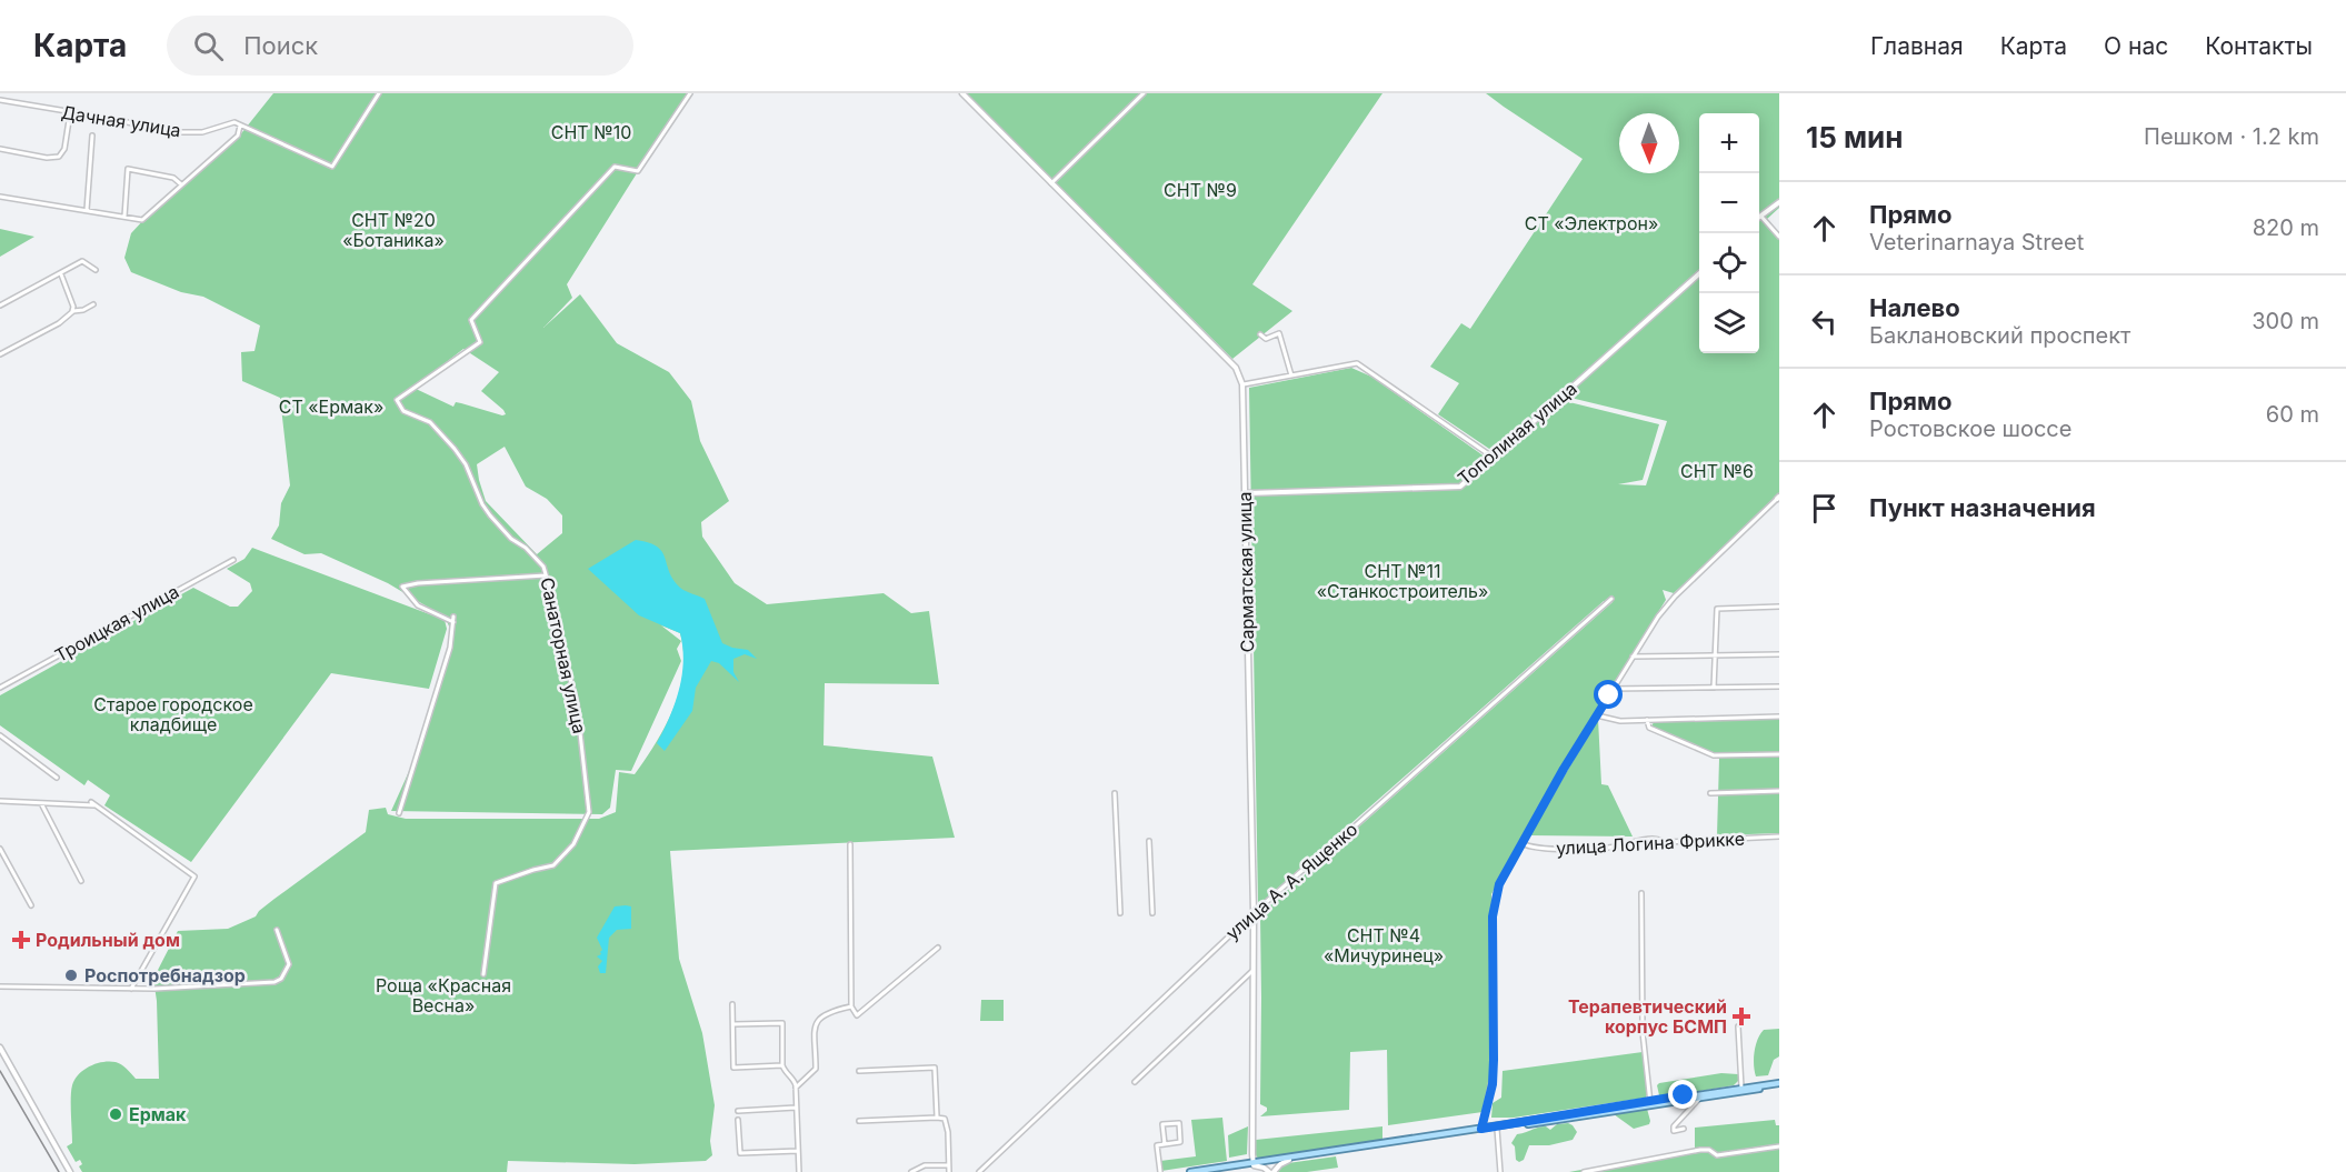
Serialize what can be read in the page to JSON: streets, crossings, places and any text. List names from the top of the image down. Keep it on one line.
{"streets":{"main road":["Тополиная улица","Сарматская улица"],"street":["Дачная улица","Троицкая улица","Санаторная улица","улица Логина Фрикке","улица А. А. Ященко"]},"crossings":[["Сарматская улица","улица А. А. Ященко"]],"parks":["СНТ №10","СНТ №9","СНТ №20 «Ботаника»","СТ «Электрон»","СТ «Ермак»","СНТ №6","СНТ №11 «Станкостроитель»","Старое городское кладбище","СНТ №4 «Мичуринец»","Роща «Красная Весна»"],"places":{"health":["Родильный дом","Терапевтический корпус БСМП"],"other":["Роспотребнадзор","Ермак"]},"north":"bottom","page":{"header":"Карта","search":"Поиск","nav":["Главная","Карта","О нас","Контакты"],"heading":["15 мин","Пешком · 1.2 km"],"map_buttons":["+","−"],"list":[["Прямо","Veterinarnaya Street","820 m"],["Налево","Баклановский проспект","300 m"],["Прямо","Ростовское шоссе","60 m"],"Пункт назначения"]}}
